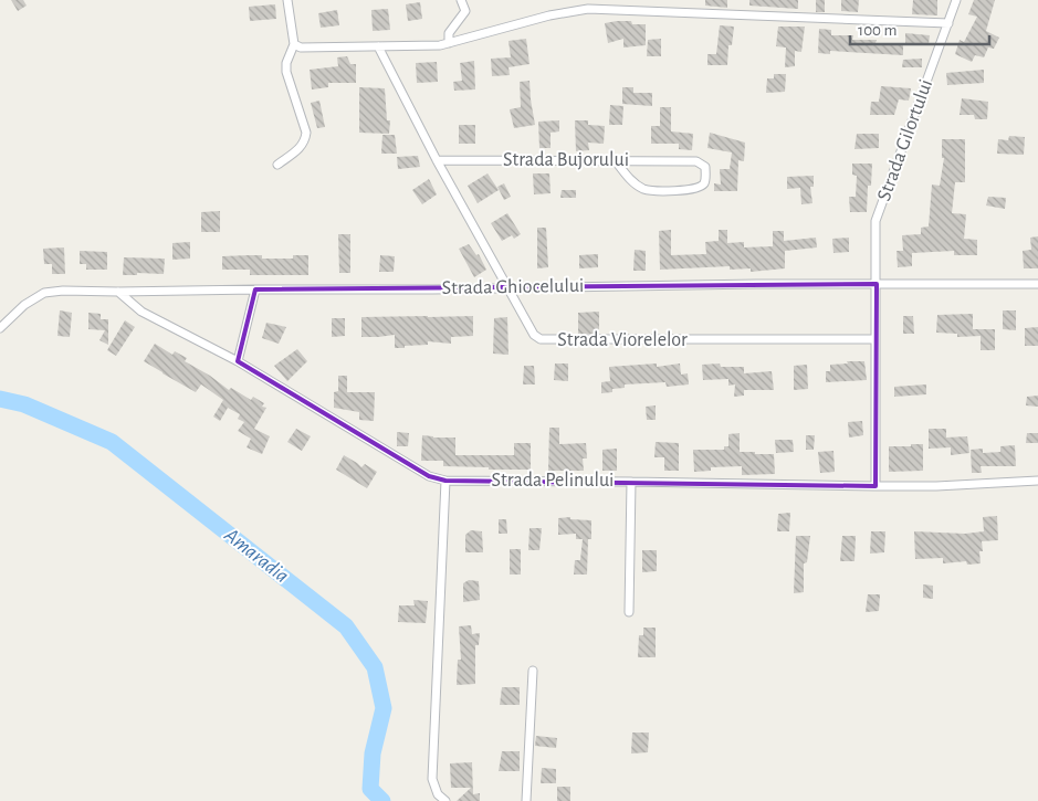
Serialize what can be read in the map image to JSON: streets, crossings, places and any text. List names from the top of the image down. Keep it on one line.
{"streets":{"street":["Strada Gilortului","Strada Bujorului","Strada Ghiocelului","Strada Viorelelor","Strada Pelinului"]},"crossings":[["Strada Gilortului","Strada Ghiocelului"],["Strada Bujorului","Strada Viorelelor"],["Strada Ghiocelului","Strada Viorelelor"],["Strada Ghiocelului","Strada Pelinului"]],"water":["Amaradia"],"scale_bar":"100 m"}
